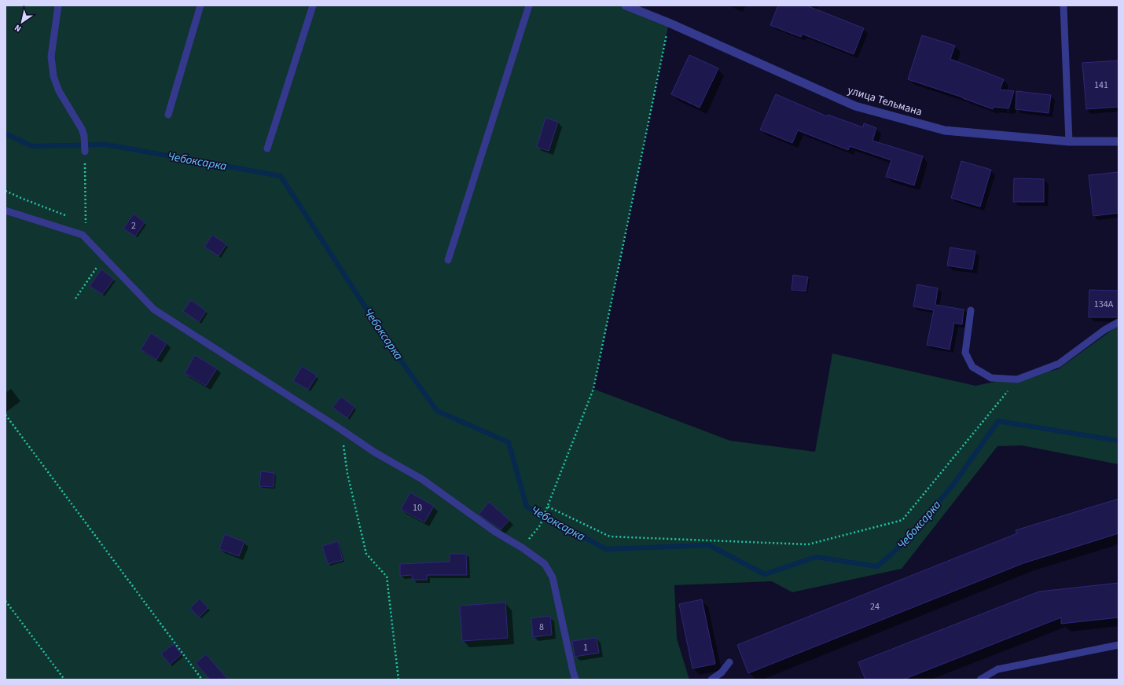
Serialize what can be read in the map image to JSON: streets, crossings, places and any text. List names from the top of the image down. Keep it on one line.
{"streets":{"street":["улица Тельмана"]},"water":["Чебоксарка"],"house_numbers":["141","2","134А","10","24","8","1"],"north":"bottom left"}
